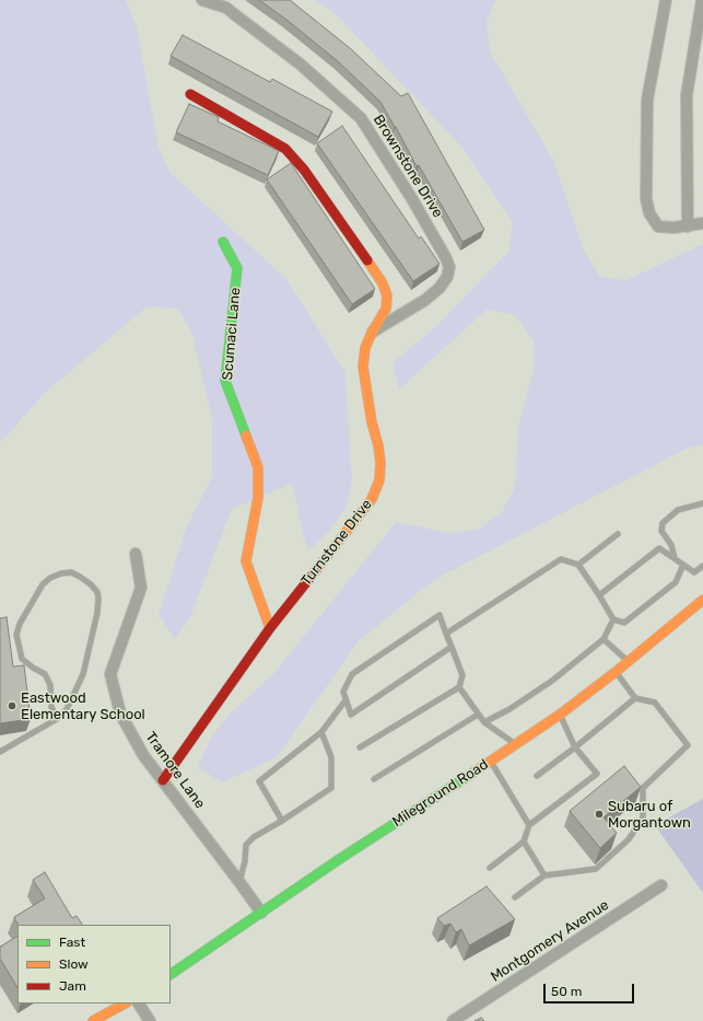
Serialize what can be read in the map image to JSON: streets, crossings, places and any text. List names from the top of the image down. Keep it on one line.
{"streets":{"street":["Brownstone Drive","Scumaci Lane","Turnstone Drive","Tramore Lane","Mileground Road","Montgomery Avenue"]},"crossings":[["Brownstone Drive","Turnstone Drive"],["Scumaci Lane","Turnstone Drive"],["Turnstone Drive","Tramore Lane"],["Tramore Lane","Mileground Road"]],"places":["Eastwood Elementary School","Subaru of Morgantown"],"legend":["Fast","Slow","Jam"],"scale_bar":"50 m"}
